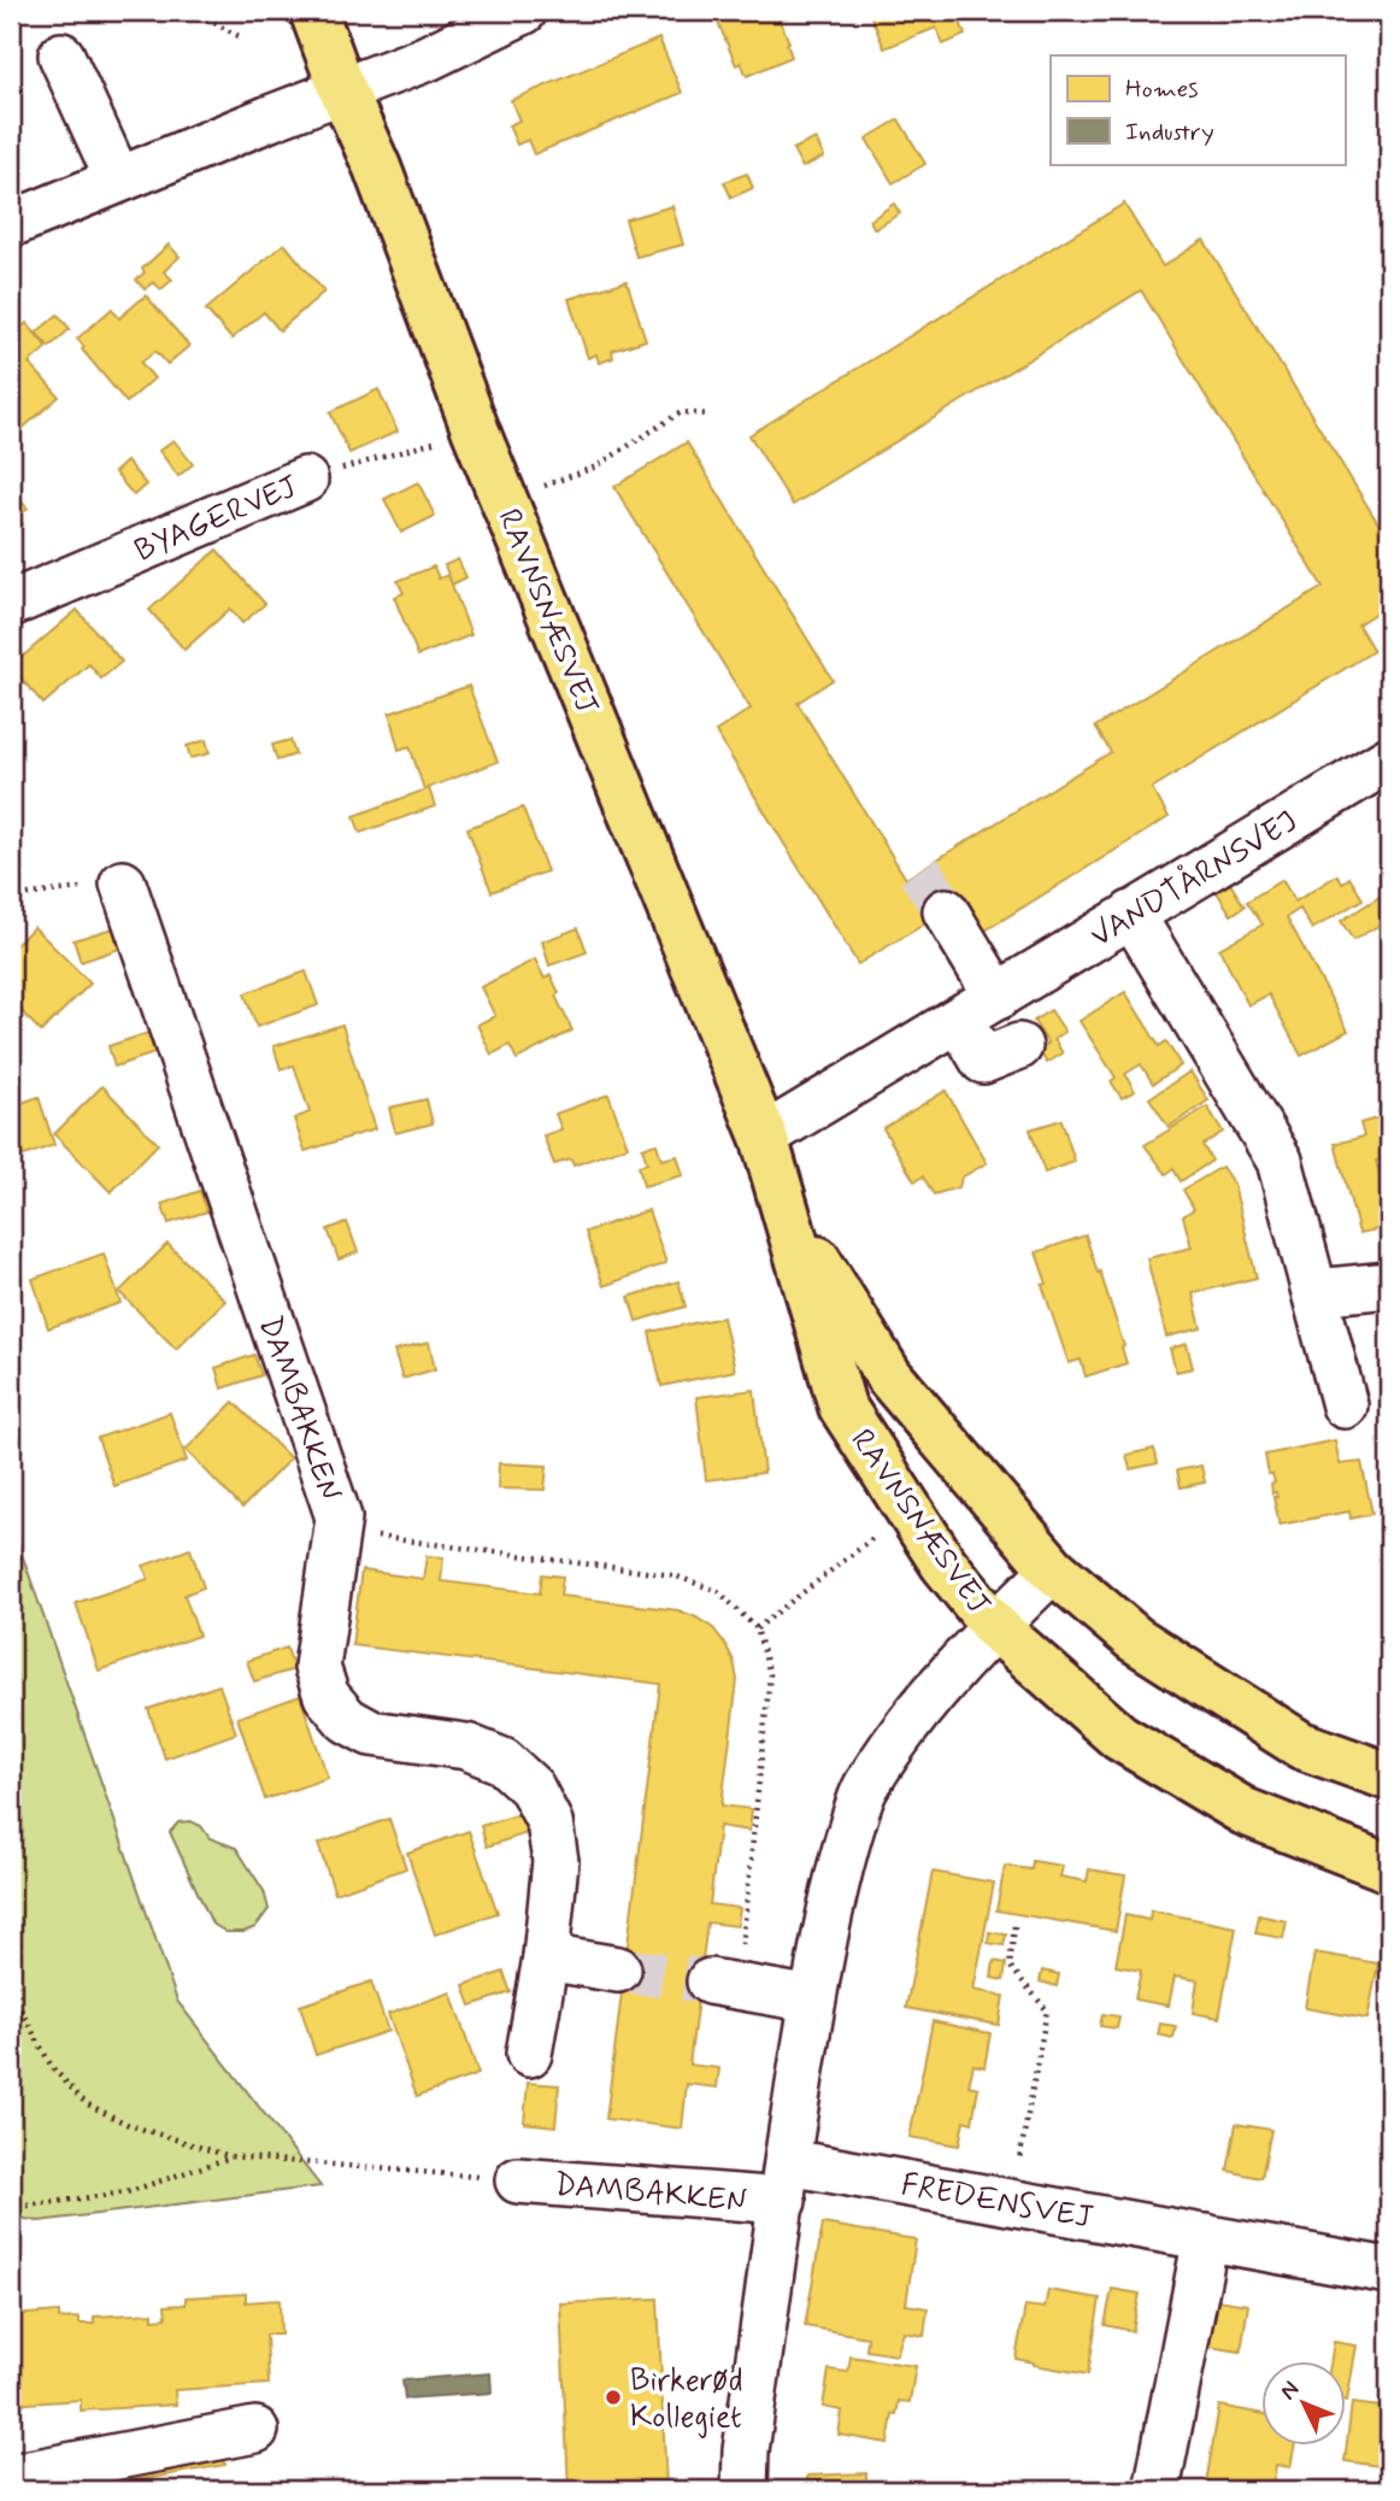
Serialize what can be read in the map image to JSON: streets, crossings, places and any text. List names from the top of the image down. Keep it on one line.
{"streets":{"main road":["RAVNSNÆSVEJ"],"street":["BYAGERVEJ","VANDTÅRNSVEJ","DAMBAKKEN","FREDENSVEJ"]},"crossings":[["RAVNSNÆSVEJ","VANDTÅRNSVEJ"],["RAVNSNÆSVEJ","DAMBAKKEN"],["DAMBAKKEN","FREDENSVEJ"]],"places":["Birkerød Kollegiet"],"legend":["Homes","Industry"],"north":"top left"}
